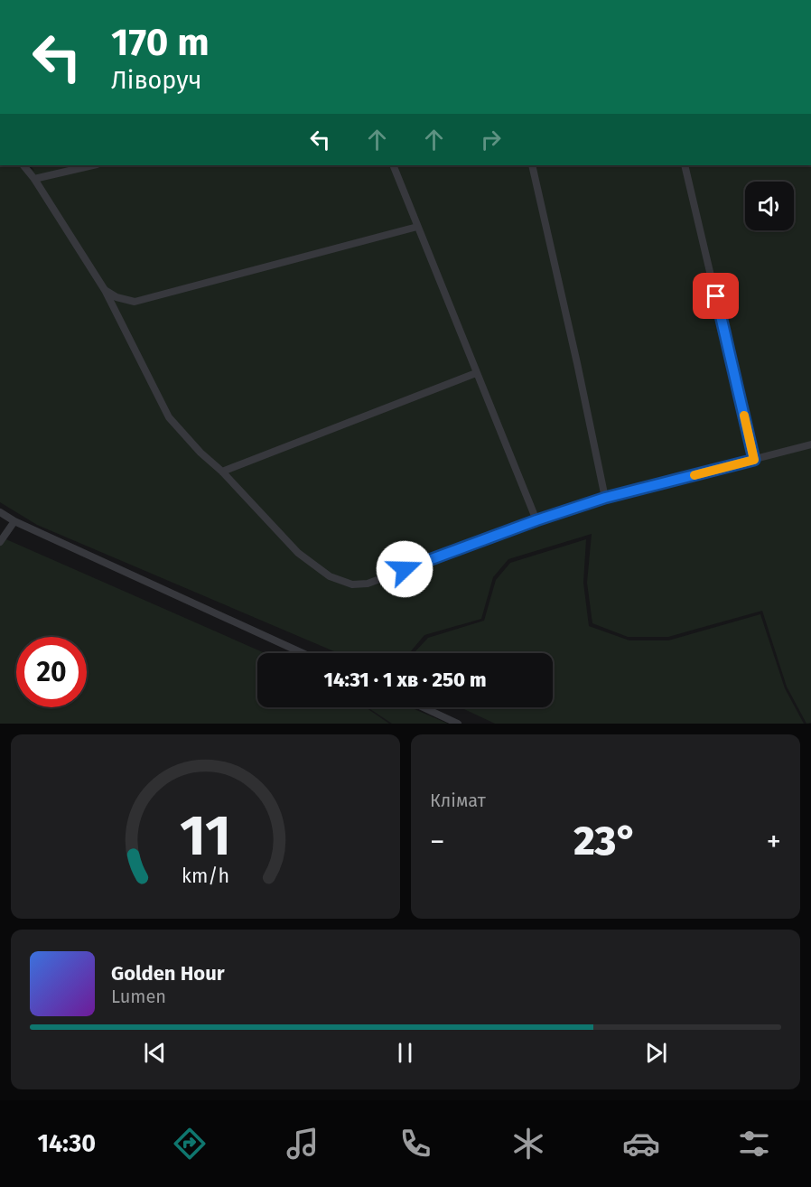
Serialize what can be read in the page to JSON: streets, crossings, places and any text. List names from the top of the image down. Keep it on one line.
{"page":{"turn":["170 m","Ліворуч"],"limit":"20","trip":"14:31 · 1 хв · 250 m","tile":"Клімат","heat":["−","23°","+"],"song":["Golden Hour","Lumen"],"tabs":"14:30","gauge":["11","km/h"]}}
